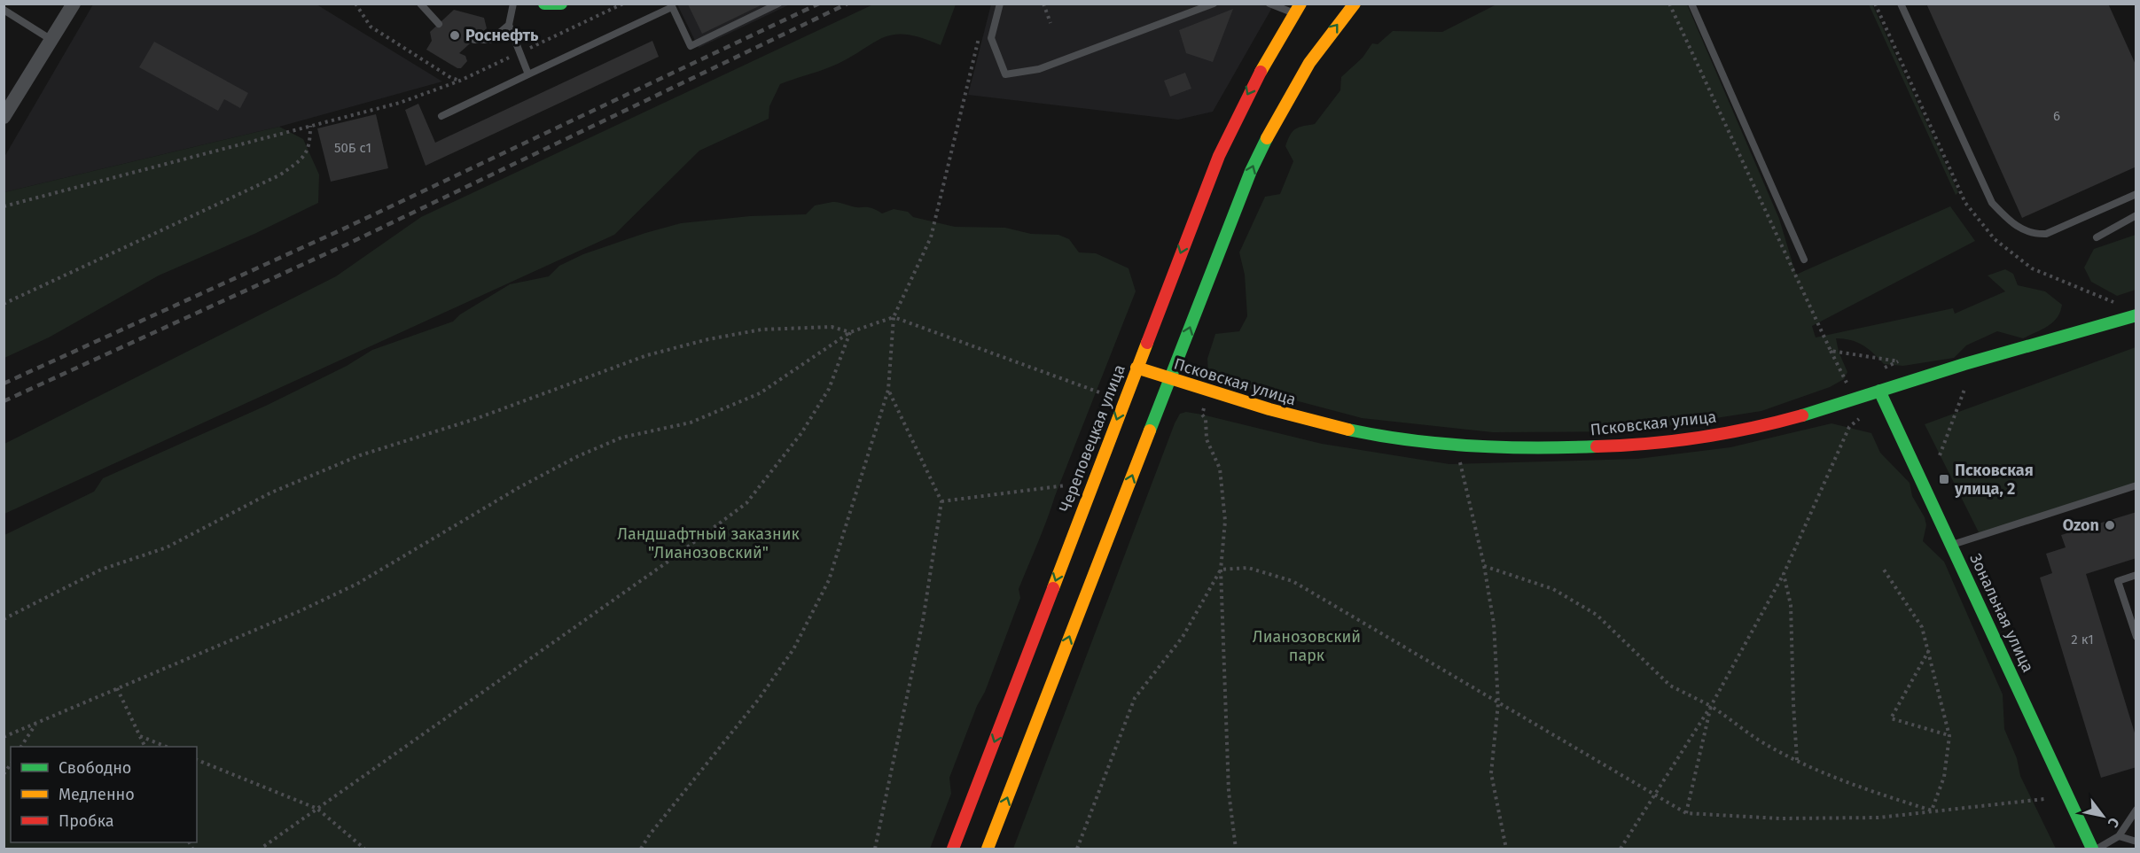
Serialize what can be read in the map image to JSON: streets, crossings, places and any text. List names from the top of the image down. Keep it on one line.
{"streets":{"main road":["Псковская улица","Череповецкая улица","Зональная улица"]},"crossings":[["Псковская улица","Череповецкая улица"],["Псковская улица","Зональная улица"]],"parks":["Ландшафтный заказник \"Лианозовский\"","Лианозовский парк"],"places":{"other":["Роснефть","Ozon"],"transit":["Псковская улица, 2"]},"house_numbers":["6","50Б с1","2 к1"],"legend":["Свободно","Медленно","Пробка"],"north":"bottom right"}
